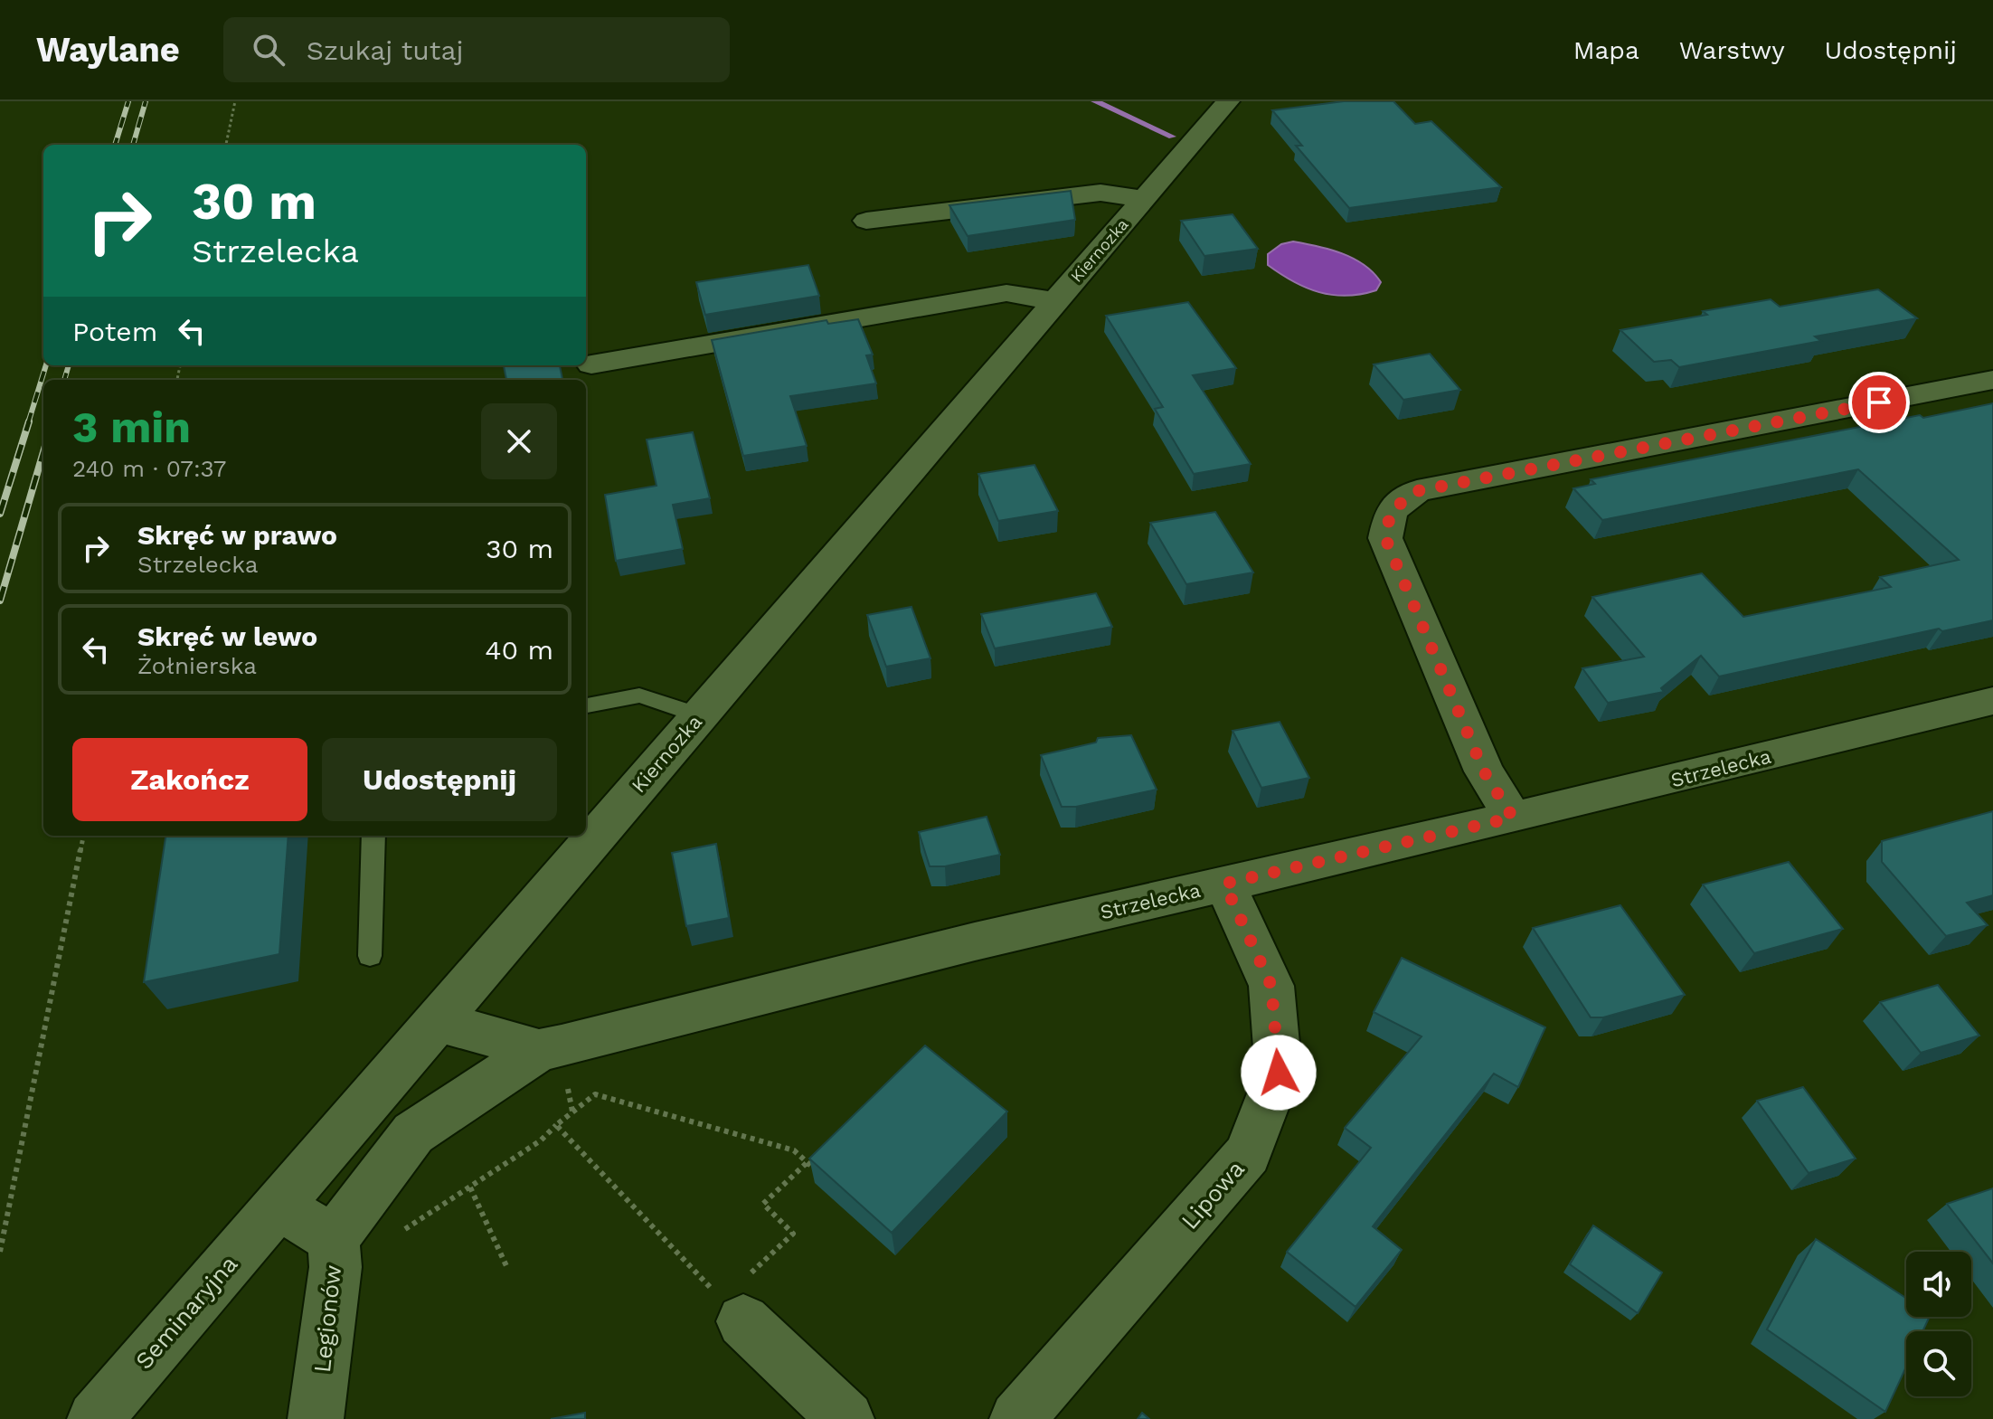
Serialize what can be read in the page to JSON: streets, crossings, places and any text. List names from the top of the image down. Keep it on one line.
{"streets":{"street":["Kiernozka","Strzelecka","Lipowa","Seminaryjna","Legionów"]},"crossings":[["Kiernozka","Strzelecka"],["Kiernozka","Seminaryjna"],["Kiernozka","Legionów"],["Strzelecka","Lipowa"],["Seminaryjna","Legionów"]],"page":{"header":"Waylane","search":"Szukaj tutaj","nav":["Mapa","Warstwy","Udostępnij"],"turn":["30 m","Strzelecka"],"then":"Potem","heading":["3 min","240 m · 07:37"],"list":[{"name":"Skręć w prawo","note":"Strzelecka","value":"30 m"},{"name":"Skręć w lewo","note":"Żołnierska","value":"40 m"}],"buttons":["Zakończ","Udostępnij"]}}
